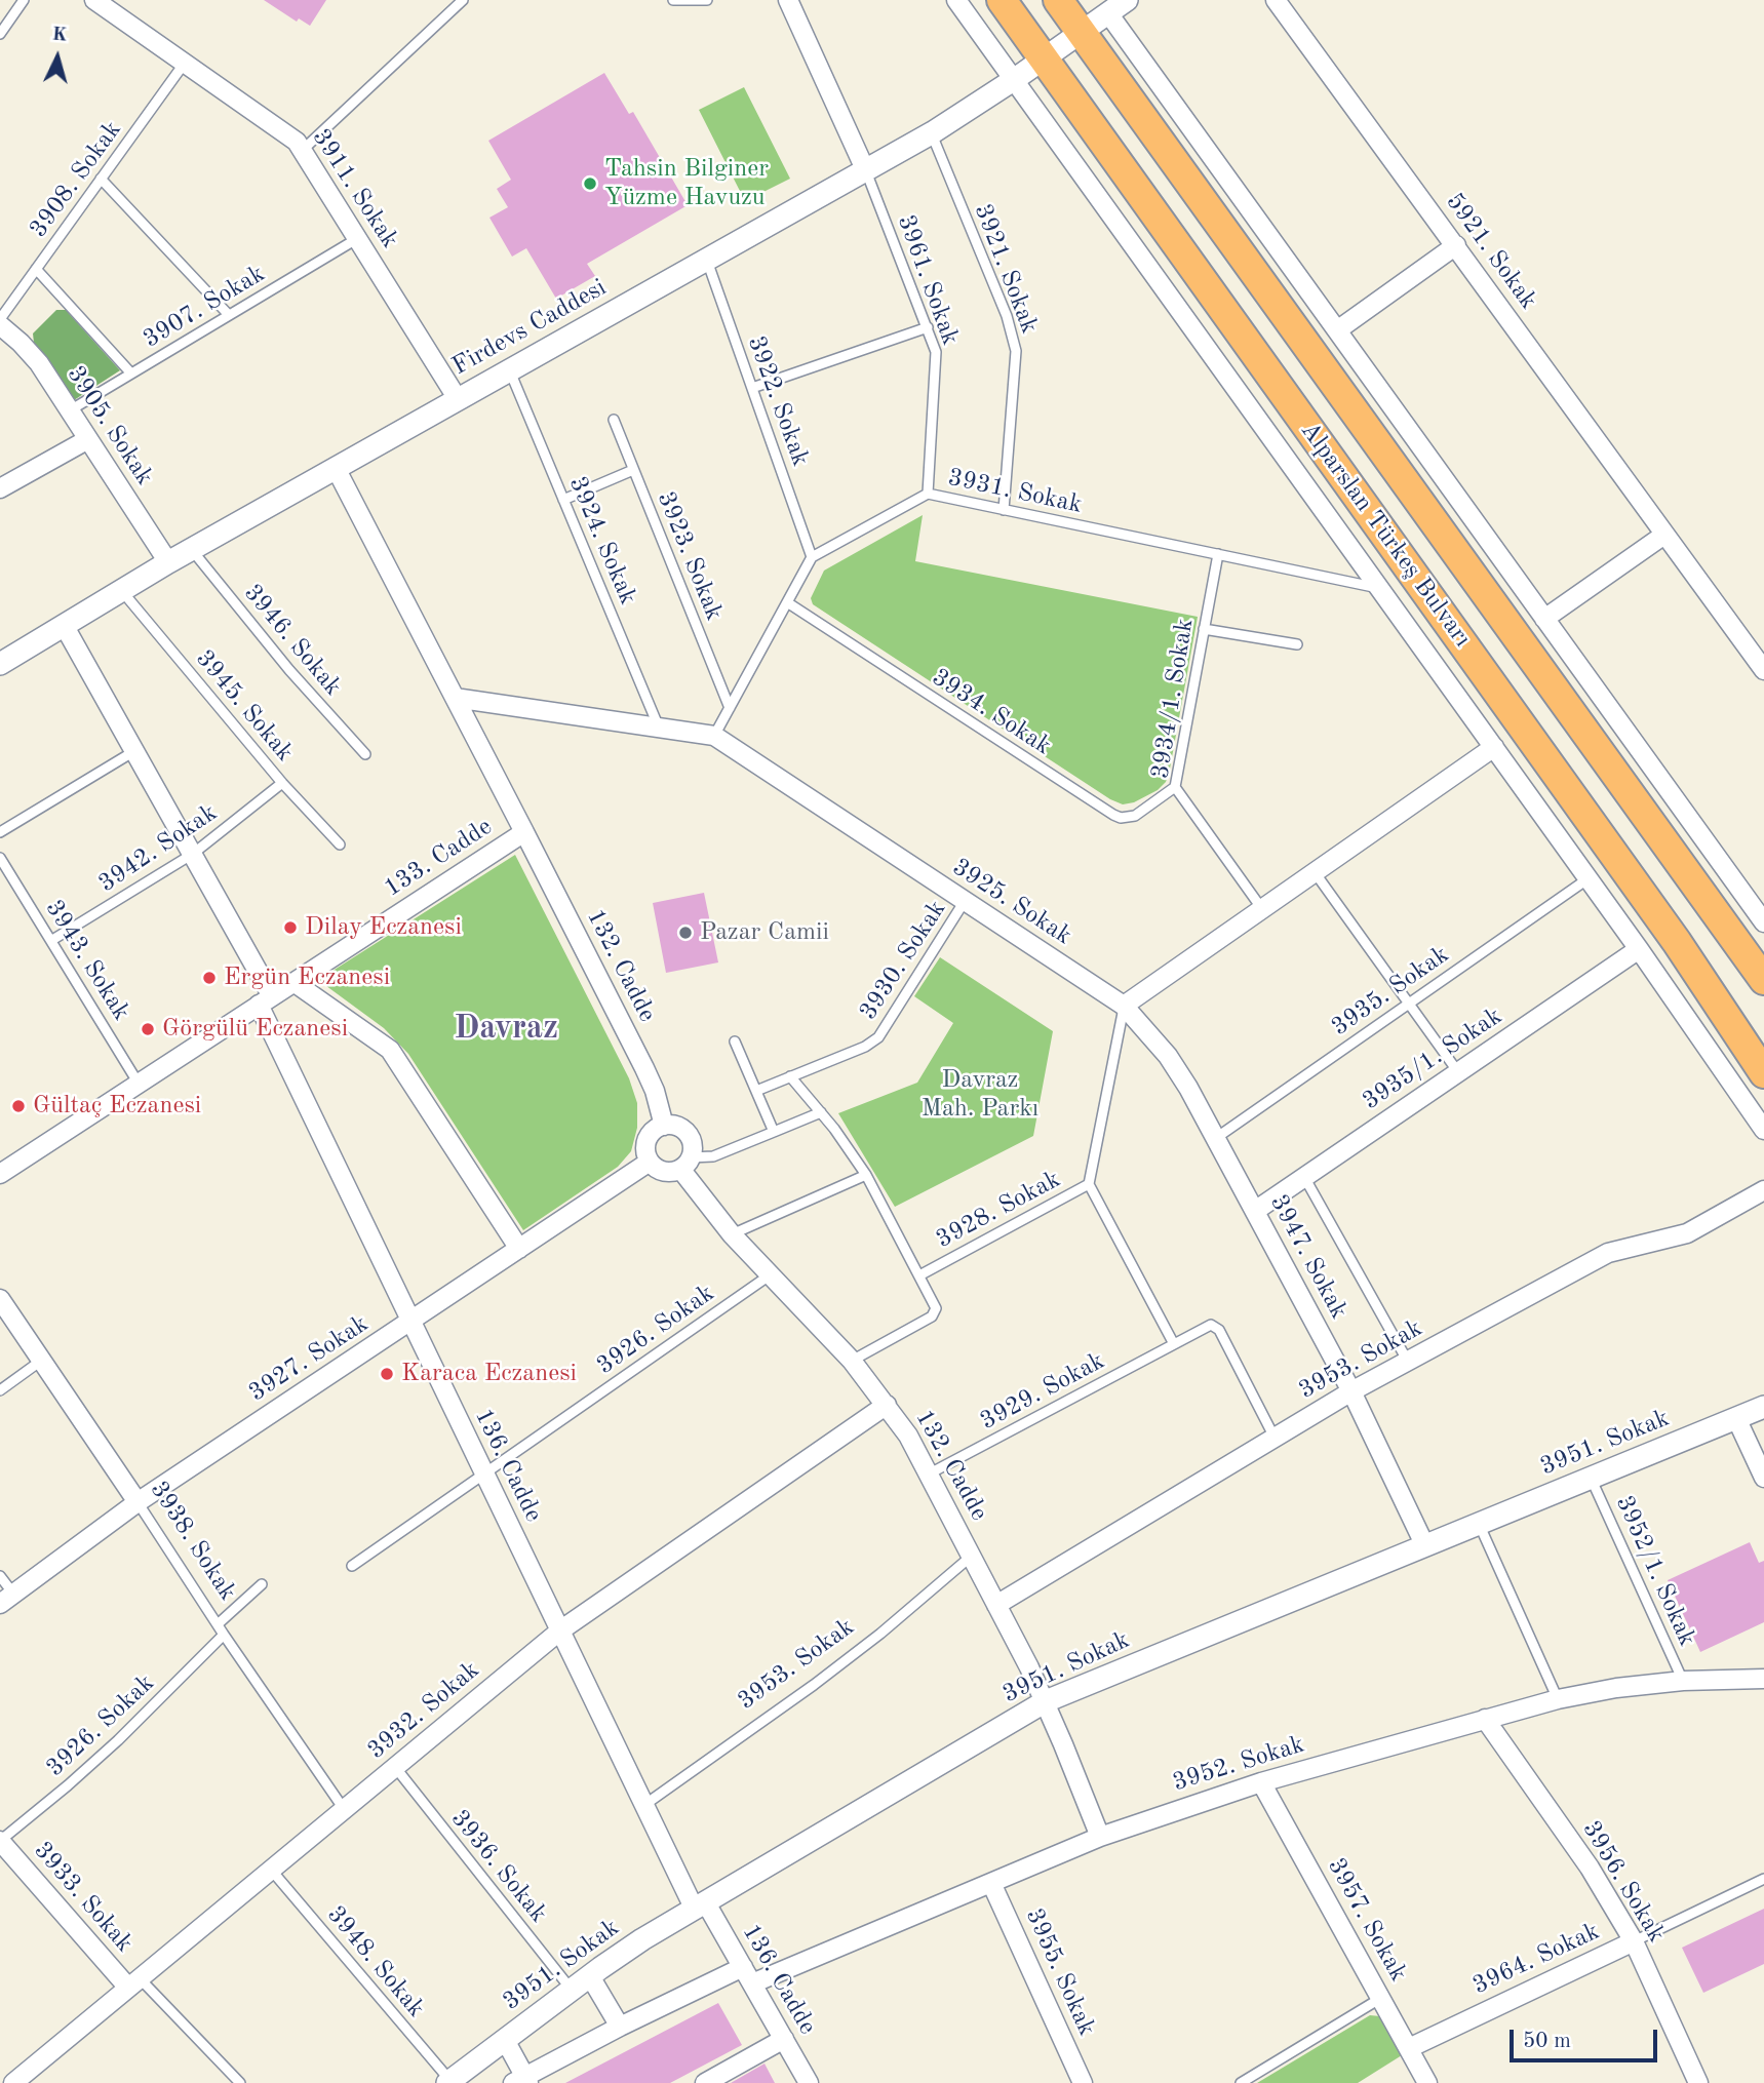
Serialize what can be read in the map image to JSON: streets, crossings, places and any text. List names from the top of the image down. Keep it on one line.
{"streets":{"highway":["Alparslan Türkeş Bulvarı"],"street":["3911. Sokak","5921. Sokak","Firdevs Caddesi","3905. Sokak","133. Cadde","3925. Sokak","132. Cadde","3935/1. Sokak","3947. Sokak","3927. Sokak","3953. Sokak","3951. Sokak","136. Cadde","3938. Sokak","3932. Sokak","3952. Sokak","3956. Sokak","3933. Sokak","3957. Sokak","3964. Sokak","3955. Sokak"],"lane":["3908. Sokak","3921. Sokak","3961. Sokak","3907. Sokak","3922. Sokak","3931. Sokak","3924. Sokak","3923. Sokak","3946. Sokak","3934/1. Sokak","3945. Sokak","3934. Sokak","3942. Sokak","3943. Sokak","3930. Sokak","3935. Sokak","3928. Sokak","3926. Sokak","3929. Sokak","3952/1. Sokak","3936. Sokak","3948. Sokak"]},"crossings":[["3908. Sokak","3911. Sokak"],["3911. Sokak","3907. Sokak"],["3911. Sokak","Firdevs Caddesi"],["3921. Sokak","Firdevs Caddesi"],["3921. Sokak","3931. Sokak"],["3961. Sokak","Firdevs Caddesi"],["3961. Sokak","3931. Sokak"],["3907. Sokak","3905. Sokak"],["Firdevs Caddesi","3922. Sokak"],["Firdevs Caddesi","3905. Sokak"],["Firdevs Caddesi","Alparslan Türkeş Bulvarı"],["Firdevs Caddesi","3924. Sokak"],["Firdevs Caddesi","3946. Sokak"],["Firdevs Caddesi","3945. Sokak"],["Firdevs Caddesi","133. Cadde"],["Firdevs Caddesi","136. Cadde"],["3922. Sokak","3931. Sokak"],["3931. Sokak","3934/1. Sokak"],["3924. Sokak","3925. Sokak"],["3934/1. Sokak","3934. Sokak"],["3945. Sokak","3942. Sokak"],["3942. Sokak","3943. Sokak"],["3942. Sokak","136. Cadde"],["133. Cadde","3925. Sokak"],["133. Cadde","3943. Sokak"],["133. Cadde","132. Cadde"],["133. Cadde","136. Cadde"],["3925. Sokak","3930. Sokak"],["3925. Sokak","3928. Sokak"],["3925. Sokak","3947. Sokak"],["3930. Sokak","3928. Sokak"],["132. Cadde","3928. Sokak"],["132. Cadde","3926. Sokak"],["132. Cadde","3927. Sokak"],["132. Cadde","3953. Sokak"],["132. Cadde","3929. Sokak"],["132. Cadde","3951. Sokak"],["132. Cadde","3932. Sokak"],["132. Cadde","3952. Sokak"],["3935. Sokak","3947. Sokak"],["3935/1. Sokak","3947. Sokak"],["3928. Sokak","3947. Sokak"],["3947. Sokak","3953. Sokak"],["3947. Sokak","3951. Sokak"],["3926. Sokak","136. Cadde"],["3926. Sokak","3938. Sokak"],["3926. Sokak","3933. Sokak"],["3927. Sokak","136. Cadde"],["3927. Sokak","3938. Sokak"],["3953. Sokak","3929. Sokak"],["3953. Sokak","136. Cadde"],["3951. Sokak","136. Cadde"],["3951. Sokak","3952/1. Sokak"],["3951. Sokak","3936. Sokak"],["3951. Sokak","3948. Sokak"],["136. Cadde","3932. Sokak"],["136. Cadde","3952. Sokak"],["3938. Sokak","3932. Sokak"],["3952/1. Sokak","3952. Sokak"],["3932. Sokak","3936. Sokak"],["3932. Sokak","3933. Sokak"],["3932. Sokak","3948. Sokak"],["3952. Sokak","3956. Sokak"],["3952. Sokak","3957. Sokak"],["3952. Sokak","3955. Sokak"],["3956. Sokak","3964. Sokak"],["3957. Sokak","3964. Sokak"]],"districts":["Davraz"],"parks":["Davraz Mah. Parkı"],"places":["Tahsin Bilginer Yüzme Havuzu","Dilay Eczanesi","Pazar Camii","Ergün Eczanesi","Görgülü Eczanesi","Gültaç Eczanesi","Karaca Eczanesi"],"scale_bar":"50 m","north":"top"}
